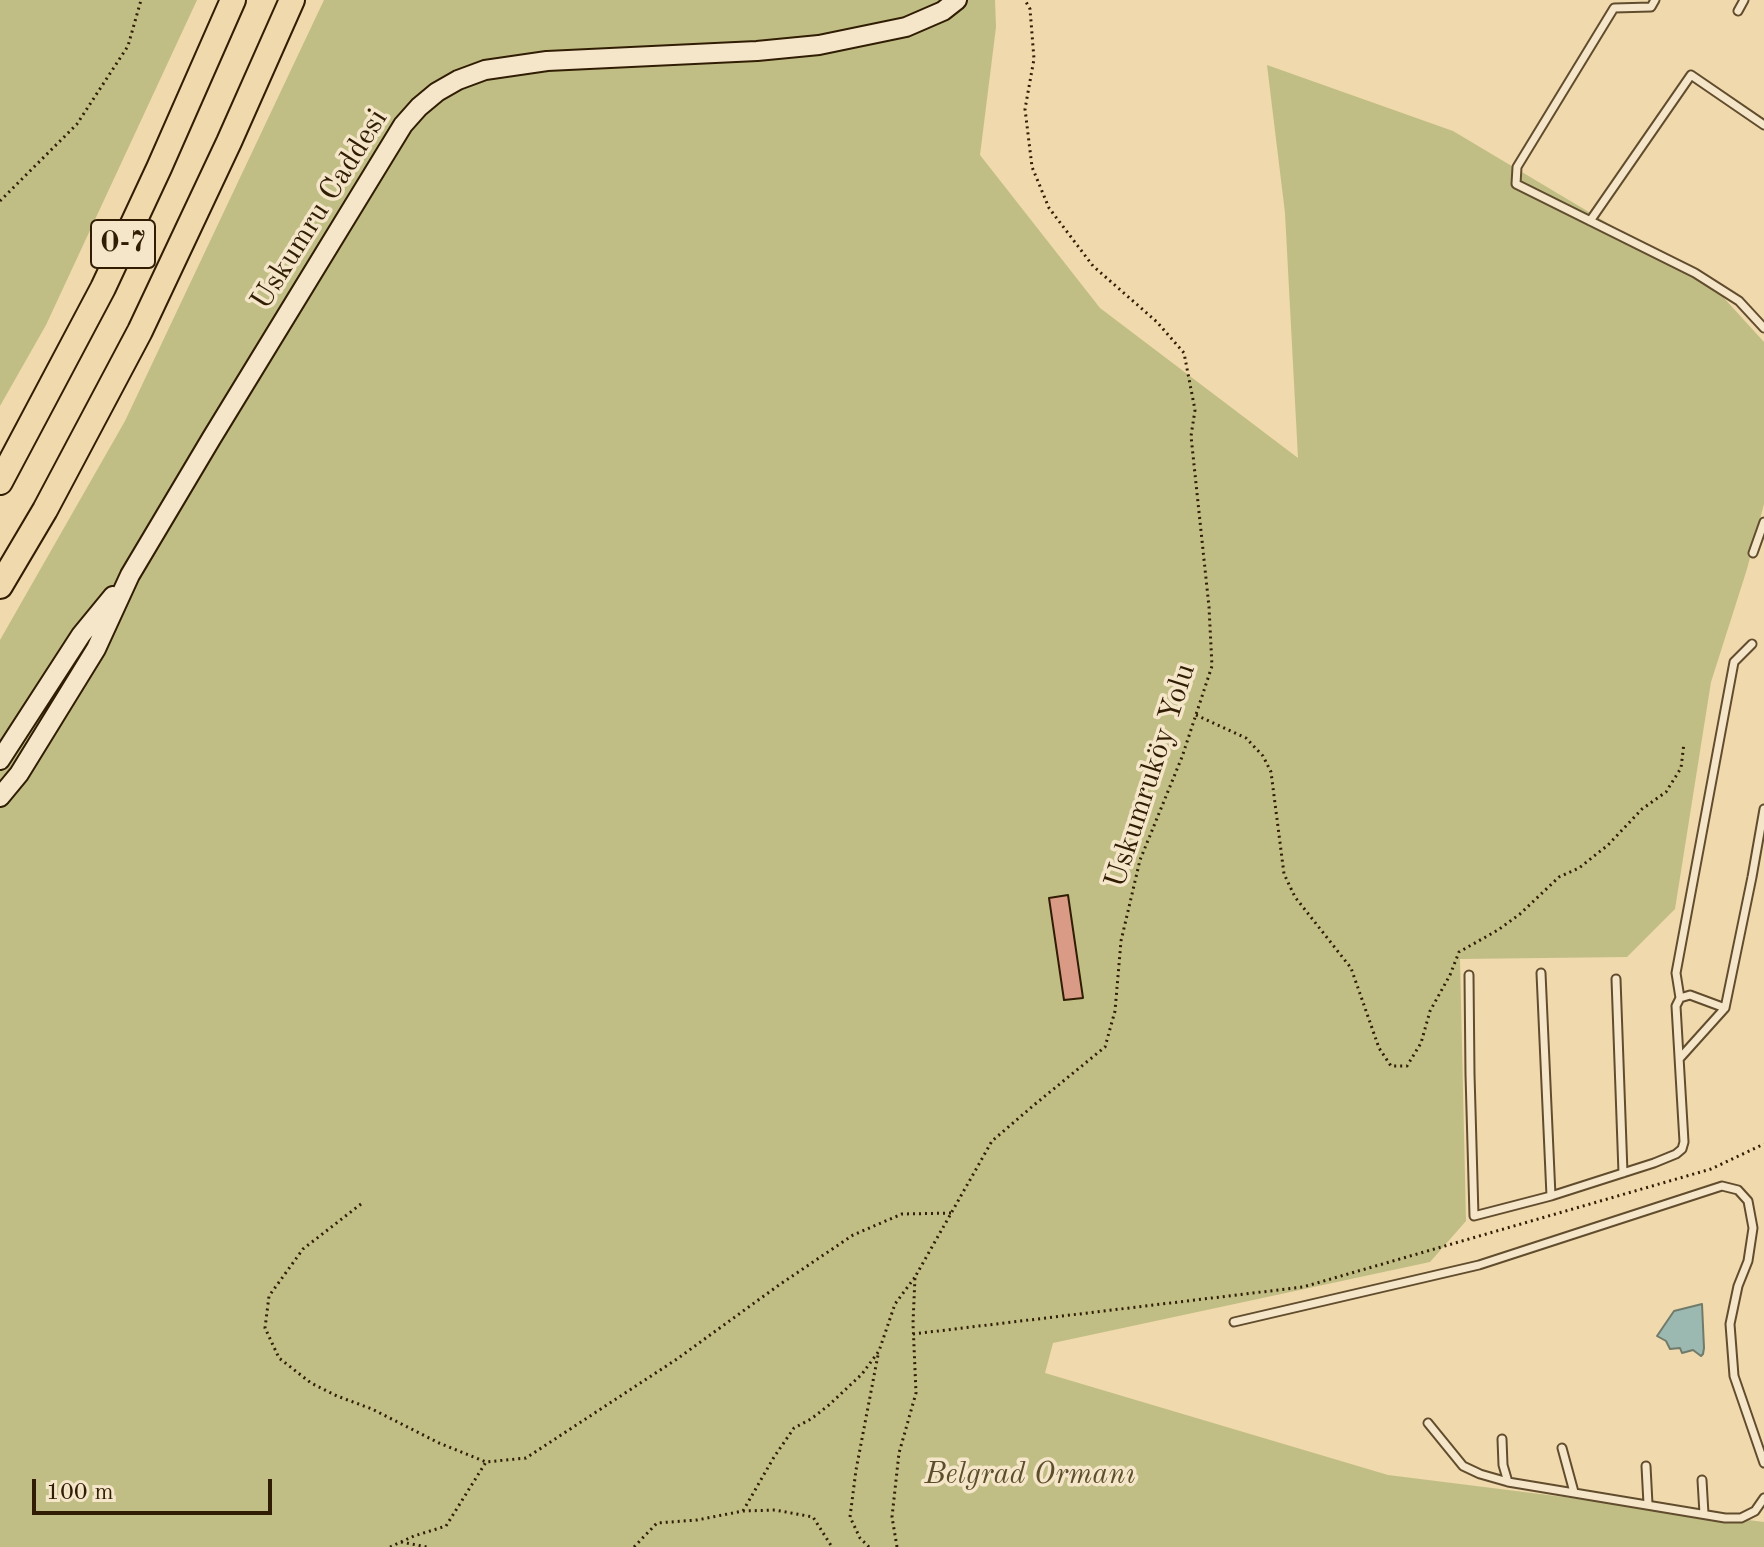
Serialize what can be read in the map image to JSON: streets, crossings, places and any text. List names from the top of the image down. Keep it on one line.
{"streets":{"highway":["O-7"],"main road":["Uskumru Caddesi"],"path":["Uskumruköy Yolu"]},"parks":["Belgrad Ormanı"],"scale_bar":"100 m"}
